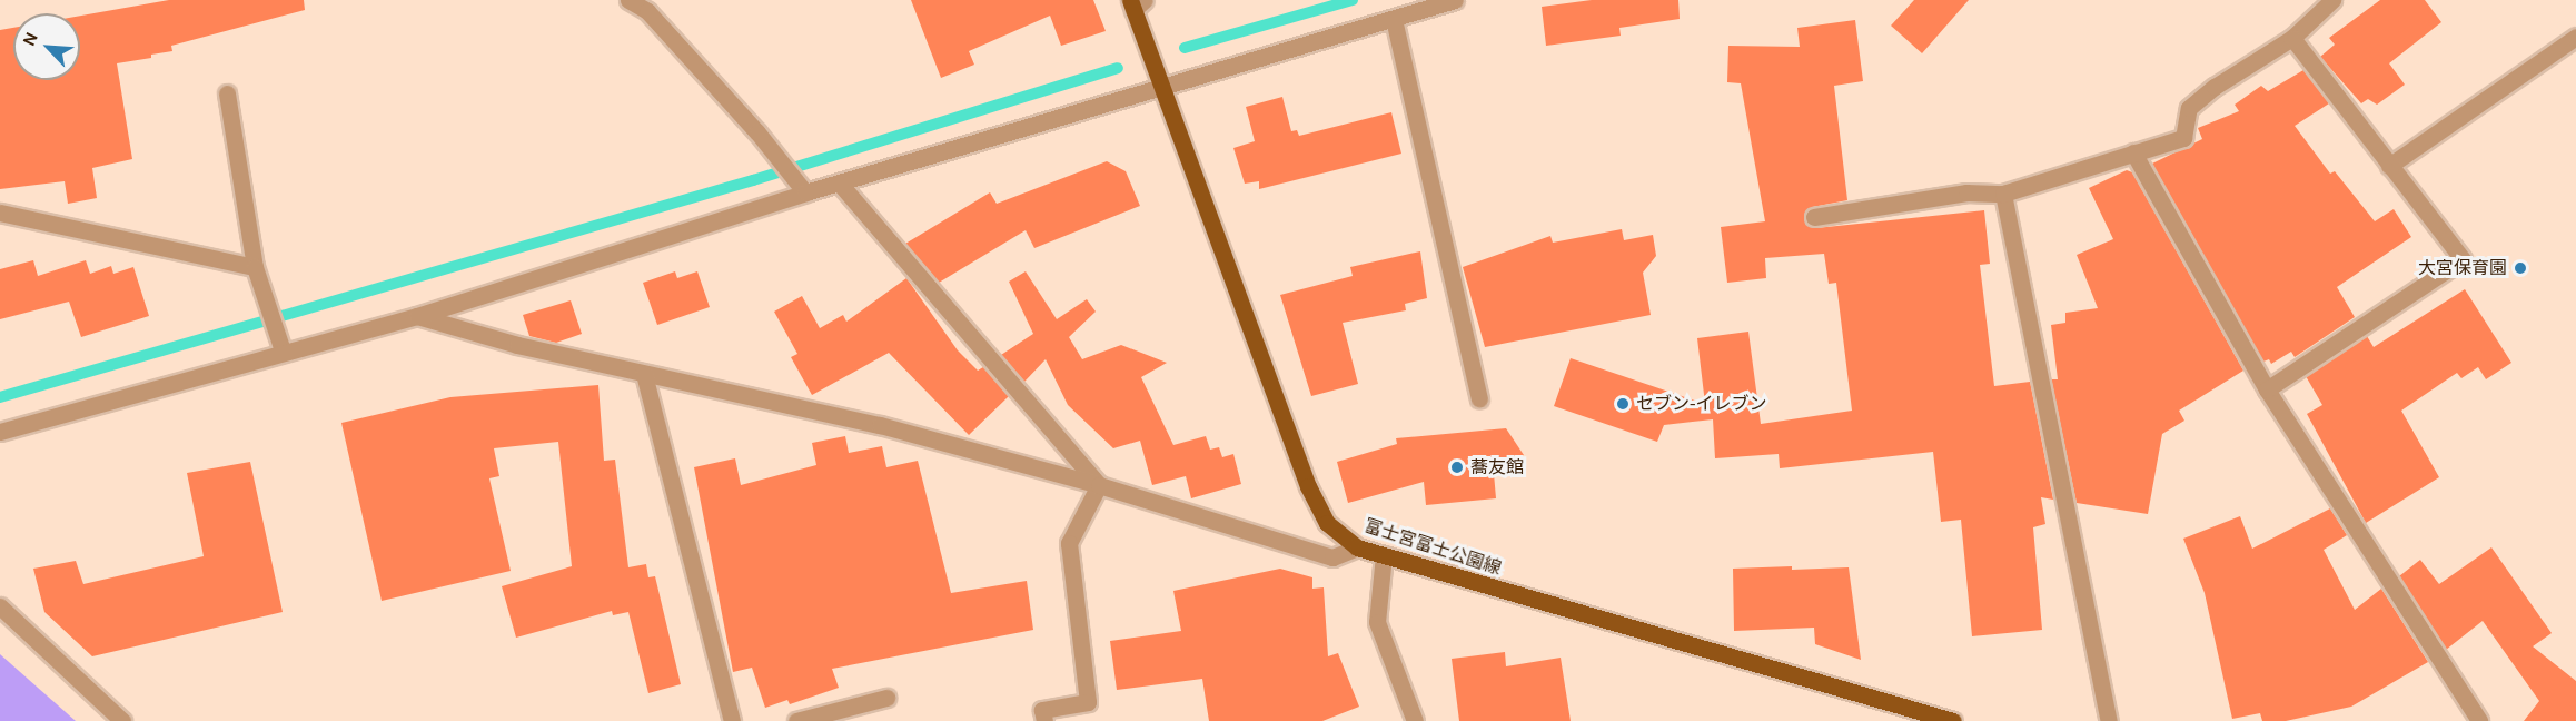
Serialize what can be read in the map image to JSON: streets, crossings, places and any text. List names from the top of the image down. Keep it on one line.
{"streets":{"main road":["富士宮富士公園線"]},"places":["大宮保育園","セブン-イレブン","蕎友館"],"north":"top left"}
